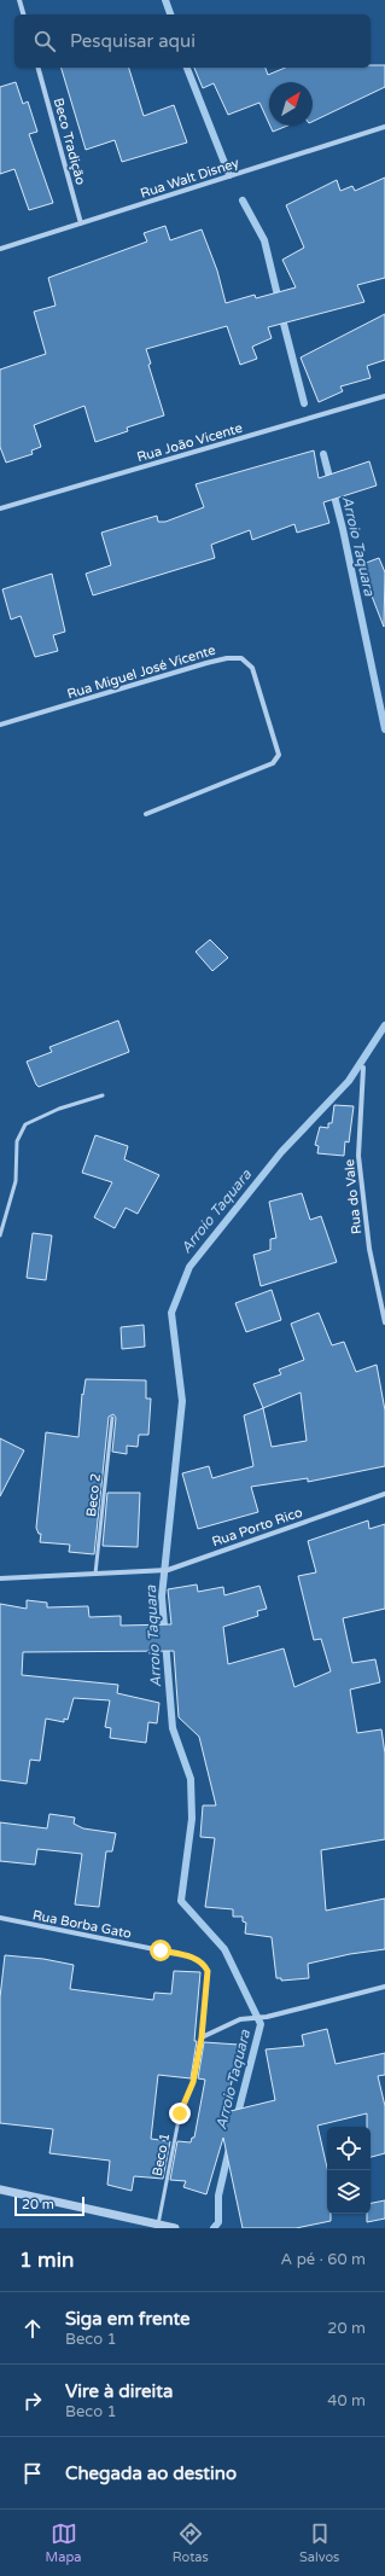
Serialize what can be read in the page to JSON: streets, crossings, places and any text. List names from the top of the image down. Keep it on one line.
{"streets":{"street":["Beco Tradição","Rua Walt Disney","Rua João Vicente","Rua Miguel José Vicente","Rua do Vale","Rua Porto Rico","Rua Borba Gato"],"lane":["Beco 2","Beco 1"]},"crossings":[["Beco Tradição","Rua Walt Disney"],["Beco 2","Rua Porto Rico"],["Rua Borba Gato","Beco 1"]],"water":["Arroio Taquara"],"scale_bar":"20 m","north":"top right","page":{"search":"Pesquisar aqui","scale":"20 m","heading":["1 min","A pé · 60 m"],"list":[["Siga em frente","Beco 1","20 m"],["Vire à direita","Beco 1","40 m"],"Chegada ao destino"],"nav":["Mapa","Rotas","Salvos"]}}
